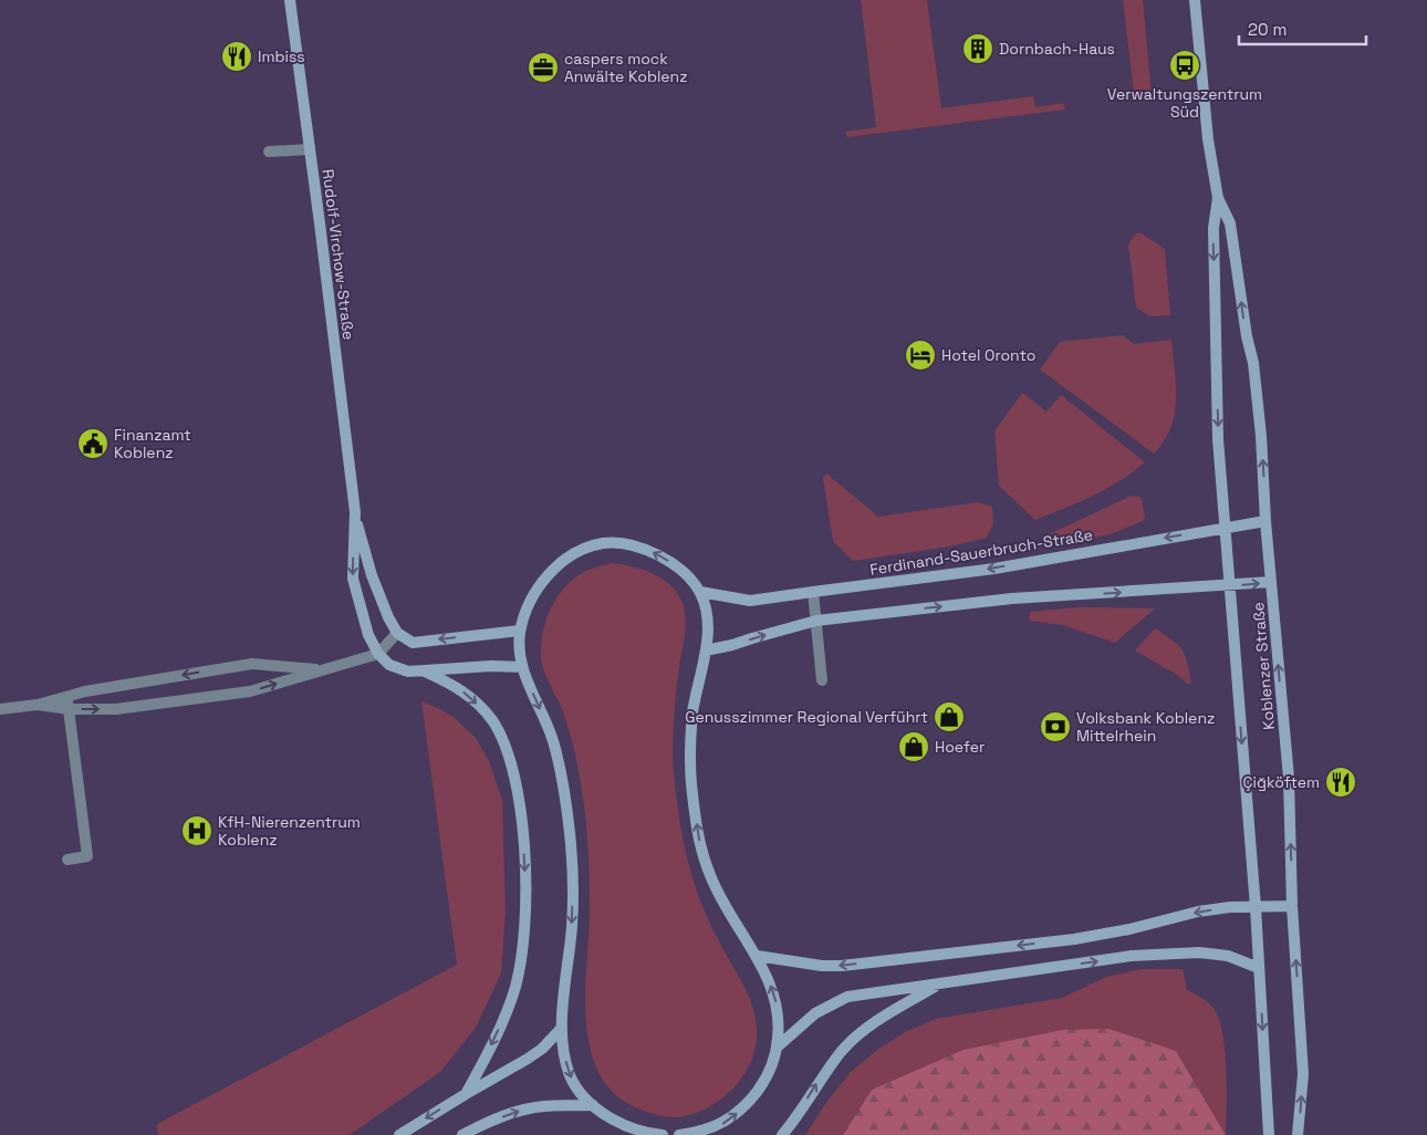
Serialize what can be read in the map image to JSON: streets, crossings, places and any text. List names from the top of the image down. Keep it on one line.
{"streets":{"street":["Rudolf-Virchow-Straße","Ferdinand-Sauerbruch-Straße","Koblenzer Straße"]},"crossings":[["Ferdinand-Sauerbruch-Straße","Koblenzer Straße"]],"places":{"building":["Dornbach-Haus"],"restaurant":["Imbiss","Çiğköftem"],"bus stop":["Verwaltungszentrum Süd"],"office":["caspers mock Anwälte Koblenz"],"hotel":["Hotel Oronto"],"public building":["Finanzamt Koblenz"],"shop":["Genusszimmer Regional Verführt","Hoefer"],"bank":["Volksbank Koblenz Mittelrhein"],"hospital":["KfH-Nierenzentrum Koblenz"]},"scale_bar":"20 m"}
